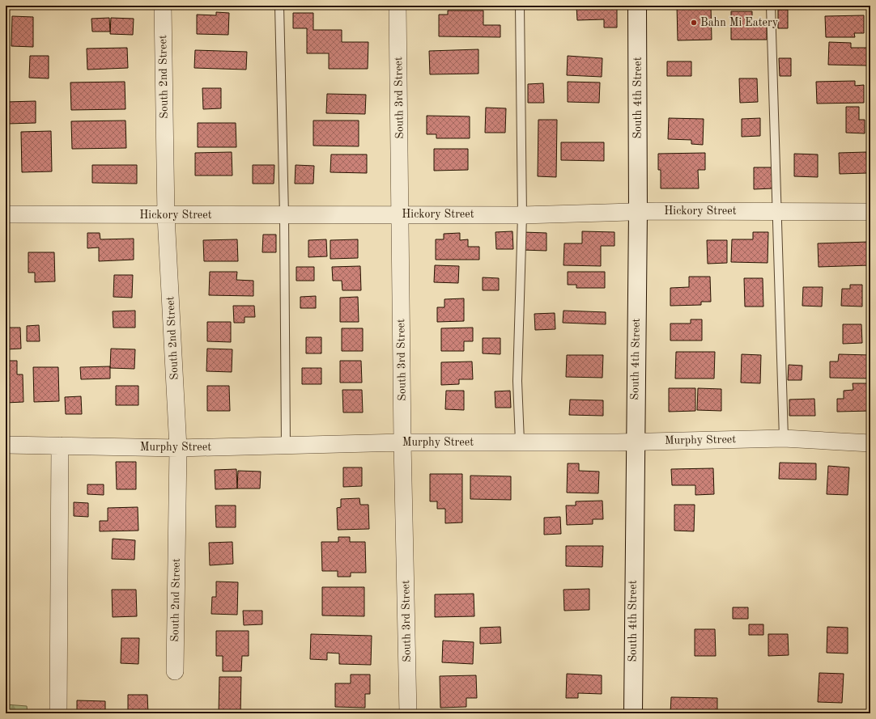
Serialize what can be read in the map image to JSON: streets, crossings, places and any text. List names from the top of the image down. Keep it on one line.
{"streets":{"main road":["South 4th Street"],"street":["South 2nd Street","South 3rd Street","Hickory Street","Murphy Street"]},"crossings":[["South 2nd Street","Hickory Street"],["South 2nd Street","Murphy Street"],["South 3rd Street","Hickory Street"],["South 3rd Street","Murphy Street"],["South 4th Street","Hickory Street"],["South 4th Street","Murphy Street"]],"places":["Bahn Mi Eatery"]}
